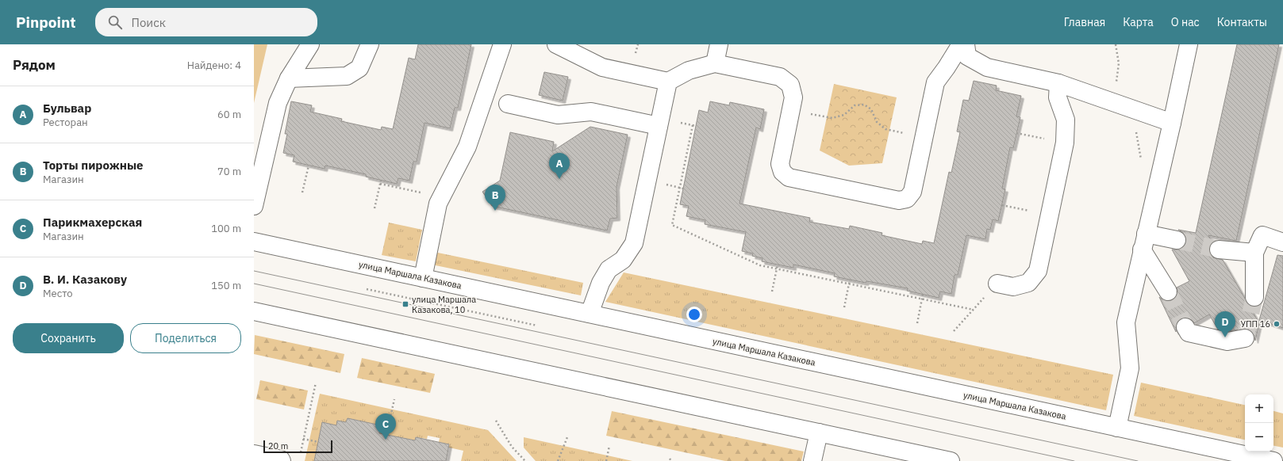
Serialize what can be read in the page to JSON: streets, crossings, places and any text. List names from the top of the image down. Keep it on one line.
{"streets":{"street":["улица Маршала Казакова"]},"places":{"transit":["улица Маршала Казакова, 10"],"other":["УПП 16"]},"scale_bar":"20 m","page":{"header":"Pinpoint","search":"Поиск","nav":["Главная","Карта","О нас","Контакты"],"heading":["Рядом","Найдено: 4"],"list":[{"mark":"A","name":"Бульвар","note":"Ресторан","value":"60 m"},{"mark":"B","name":"Торты пирожные","note":"Магазин","value":"70 m"},{"mark":"C","name":"Парикмахерская","note":"Магазин","value":"100 m"},{"mark":"D","name":"В. И. Казакову","note":"Место","value":"150 m"}],"pins":["A","B","D","C"],"buttons":["Сохранить","Поделиться"],"map_buttons":["+","−"],"scale":"20 m"}}
